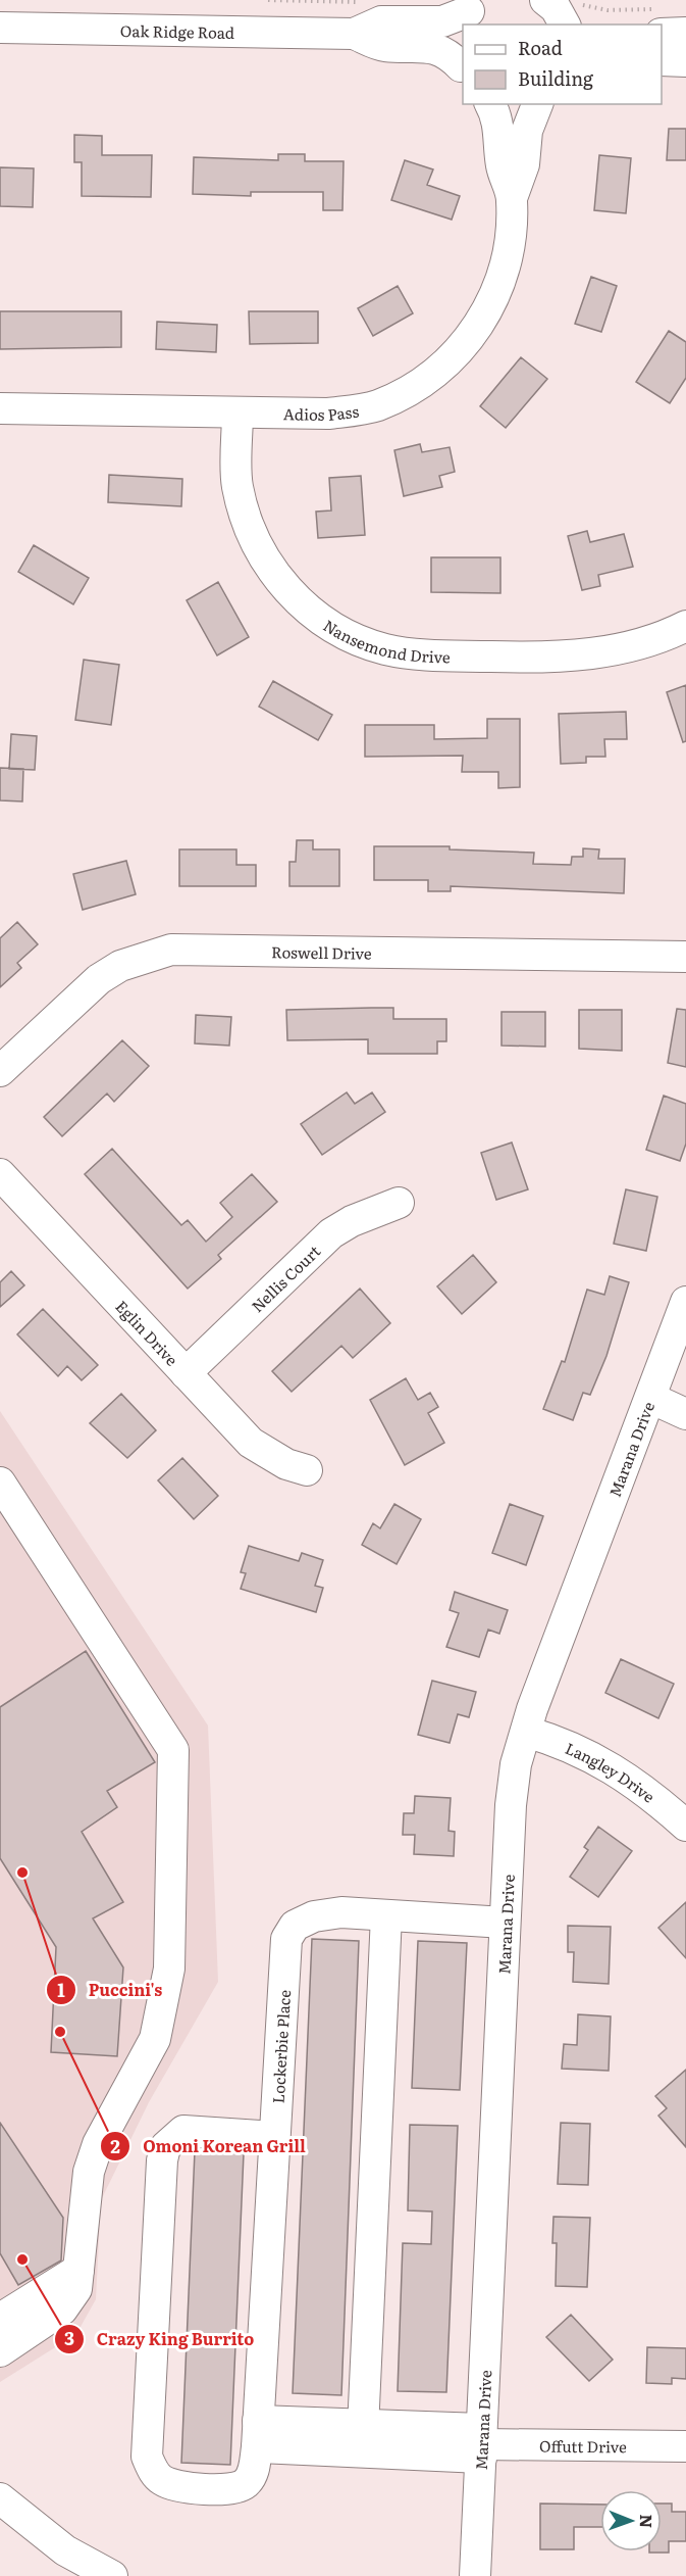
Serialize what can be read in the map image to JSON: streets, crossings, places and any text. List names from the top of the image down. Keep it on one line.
{"streets":{"street":["Oak Ridge Road","Adios Pass","Nansemond Drive","Roswell Drive","Nellis Court","Eglin Drive","Marana Drive","Langley Drive","Lockerbie Place","Offutt Drive"]},"crossings":[["Adios Pass","Nansemond Drive"],["Nellis Court","Eglin Drive"],["Marana Drive","Langley Drive"],["Marana Drive","Lockerbie Place"],["Marana Drive","Offutt Drive"]],"places":["Puccini's","Omoni Korean Grill","Crazy King Burrito"],"legend":["Road","Building"],"north":"right"}
